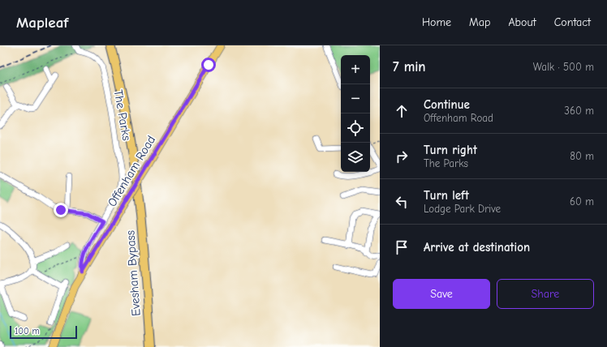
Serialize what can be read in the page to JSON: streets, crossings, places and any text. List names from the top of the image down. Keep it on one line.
{"streets":{"highway":["Evesham Bypass"],"main road":["Offenham Road"],"street":["The Parks"]},"crossings":[["The Parks","Offenham Road"]],"scale_bar":"100 m","page":{"header":"Mapleaf","nav":["Home","Map","About","Contact"],"heading":["7 min","Walk · 500 m"],"map_buttons":["+","−"],"list":[["Continue","Offenham Road","360 m"],["Turn right","The Parks","80 m"],["Turn left","Lodge Park Drive","60 m"],"Arrive at destination"],"buttons":["Save","Share"],"scale":"100 m"}}
